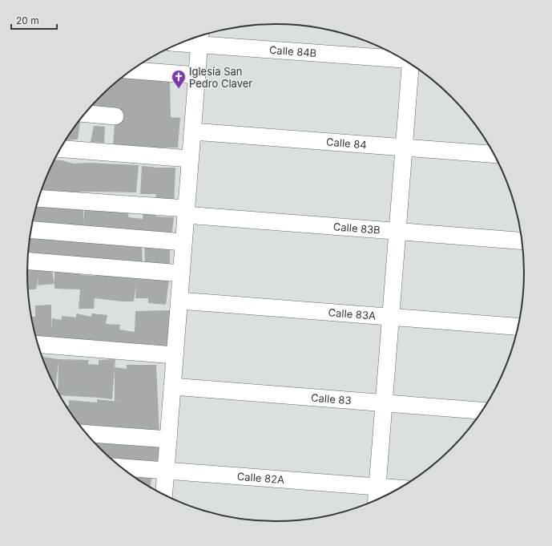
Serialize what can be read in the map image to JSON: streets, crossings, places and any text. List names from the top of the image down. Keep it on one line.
{"streets":{"street":["Calle 84B","Calle 84","Calle 83B","Calle 83A","Calle 83","Calle 82A"]},"places":{"church":["Iglesía San Pedro Claver"]},"scale_bar":"20 m"}
